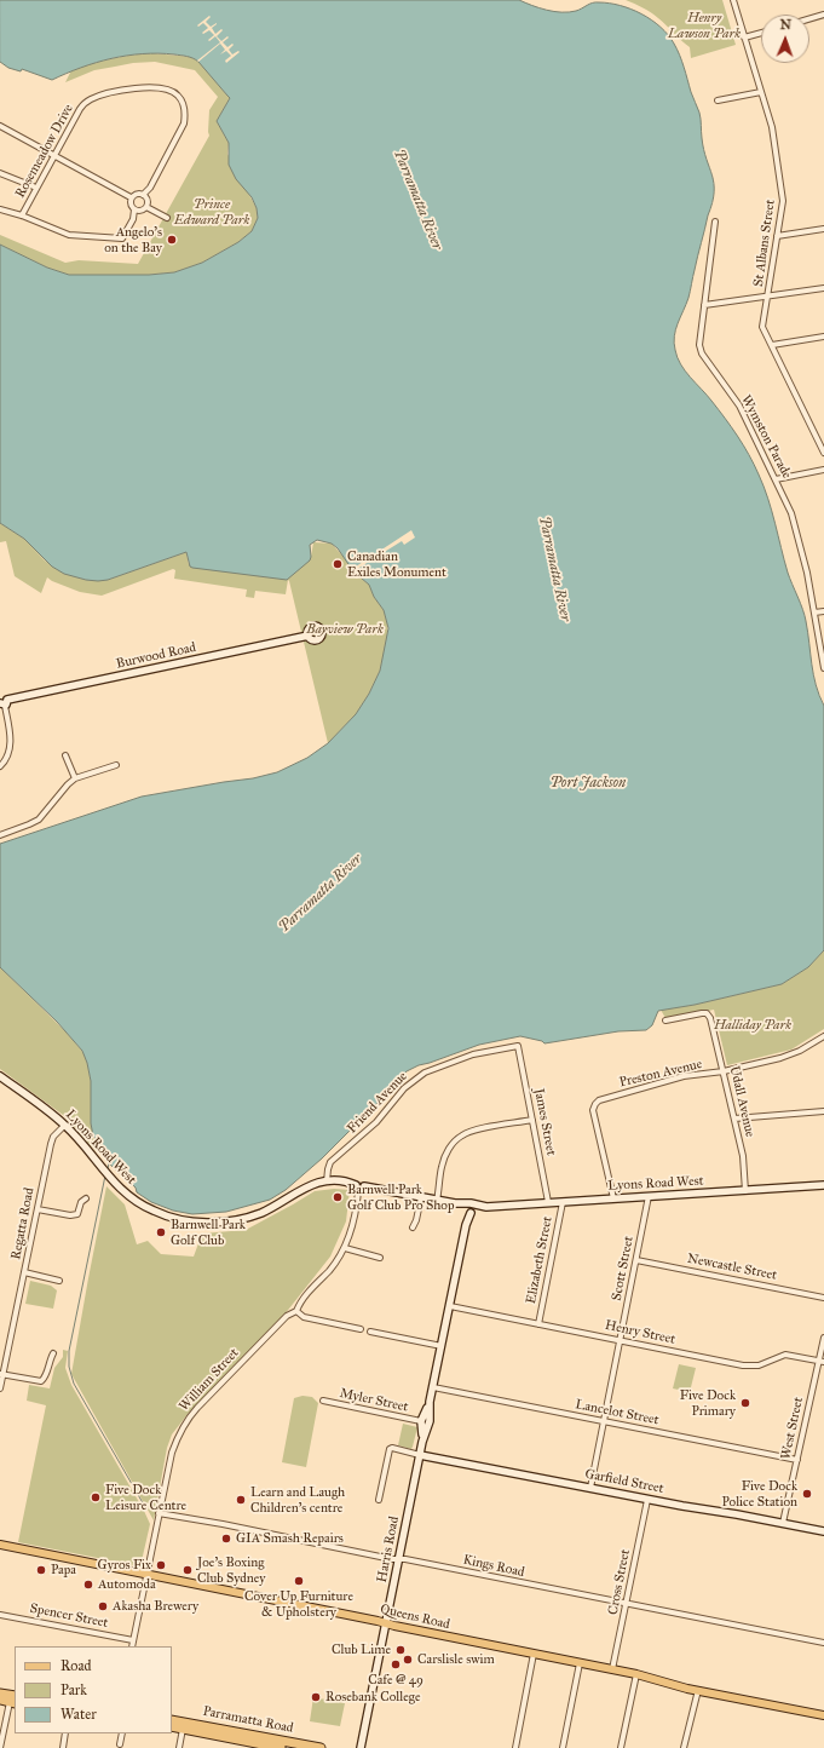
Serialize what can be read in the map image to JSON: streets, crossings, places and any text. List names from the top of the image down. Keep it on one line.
{"streets":{"highway":["Parramatta Road"],"main road":["Burwood Road","Lyons Road West","Garfield Street","Harris Road","Queens Road"],"street":["Rosemeadow Drive","St Albans Street","Wymston Parade","Preston Avenue","Udall Avenue","Friend Avenue","James Street","Regatta Road","Elizabeth Street","Newcastle Street","Scott Street","Henry Street","William Street","Myler Street","Lancelot Street","West Street","Kings Road","Cross Street","Spencer Street"]},"crossings":[["Preston Avenue","Udall Avenue"],["Preston Avenue","Lyons Road West"],["Udall Avenue","Lyons Road West"],["Friend Avenue","James Street"],["Friend Avenue","Lyons Road West"],["James Street","Lyons Road West"],["Lyons Road West","Regatta Road"],["Lyons Road West","Elizabeth Street"],["Lyons Road West","Scott Street"],["Lyons Road West","William Street"],["Lyons Road West","Harris Road"],["Elizabeth Street","Henry Street"],["Newcastle Street","Scott Street"],["Scott Street","Henry Street"],["Scott Street","Lancelot Street"],["Scott Street","Garfield Street"],["Henry Street","West Street"],["Henry Street","Harris Road"],["William Street","Kings Road"],["William Street","Spencer Street"],["William Street","Queens Road"],["Myler Street","Harris Road"],["Lancelot Street","West Street"],["Lancelot Street","Harris Road"],["West Street","Garfield Street"],["Garfield Street","Harris Road"],["Garfield Street","Cross Street"],["Harris Road","Kings Road"],["Harris Road","Queens Road"],["Kings Road","Cross Street"],["Cross Street","Queens Road"]],"water":["Parramatta River","Port Jackson"],"parks":["Henry Lawson Park","Prince Edward Park","Bayview Park","Halliday Park"],"places":["Angelo's on the Bay","Canadian Exiles Monument","Barnwell Park Golf Club Pro Shop","Barnwell Park Golf Club","Five Dock Primary","Five Dock Police Station","Five Dock Leisure Centre","Learn and Laugh Children's centre","GIA Smash Repairs","Gyros Fix","Papa","Joe's Boxing Club Sydney","Cover Up Furniture & Upholstery","Automoda","Akasha Brewery","Club Lime","Carslisle swim","Cafe @ 49","Rosebank College"],"legend":["Road","Park","Water"],"north":"top"}
